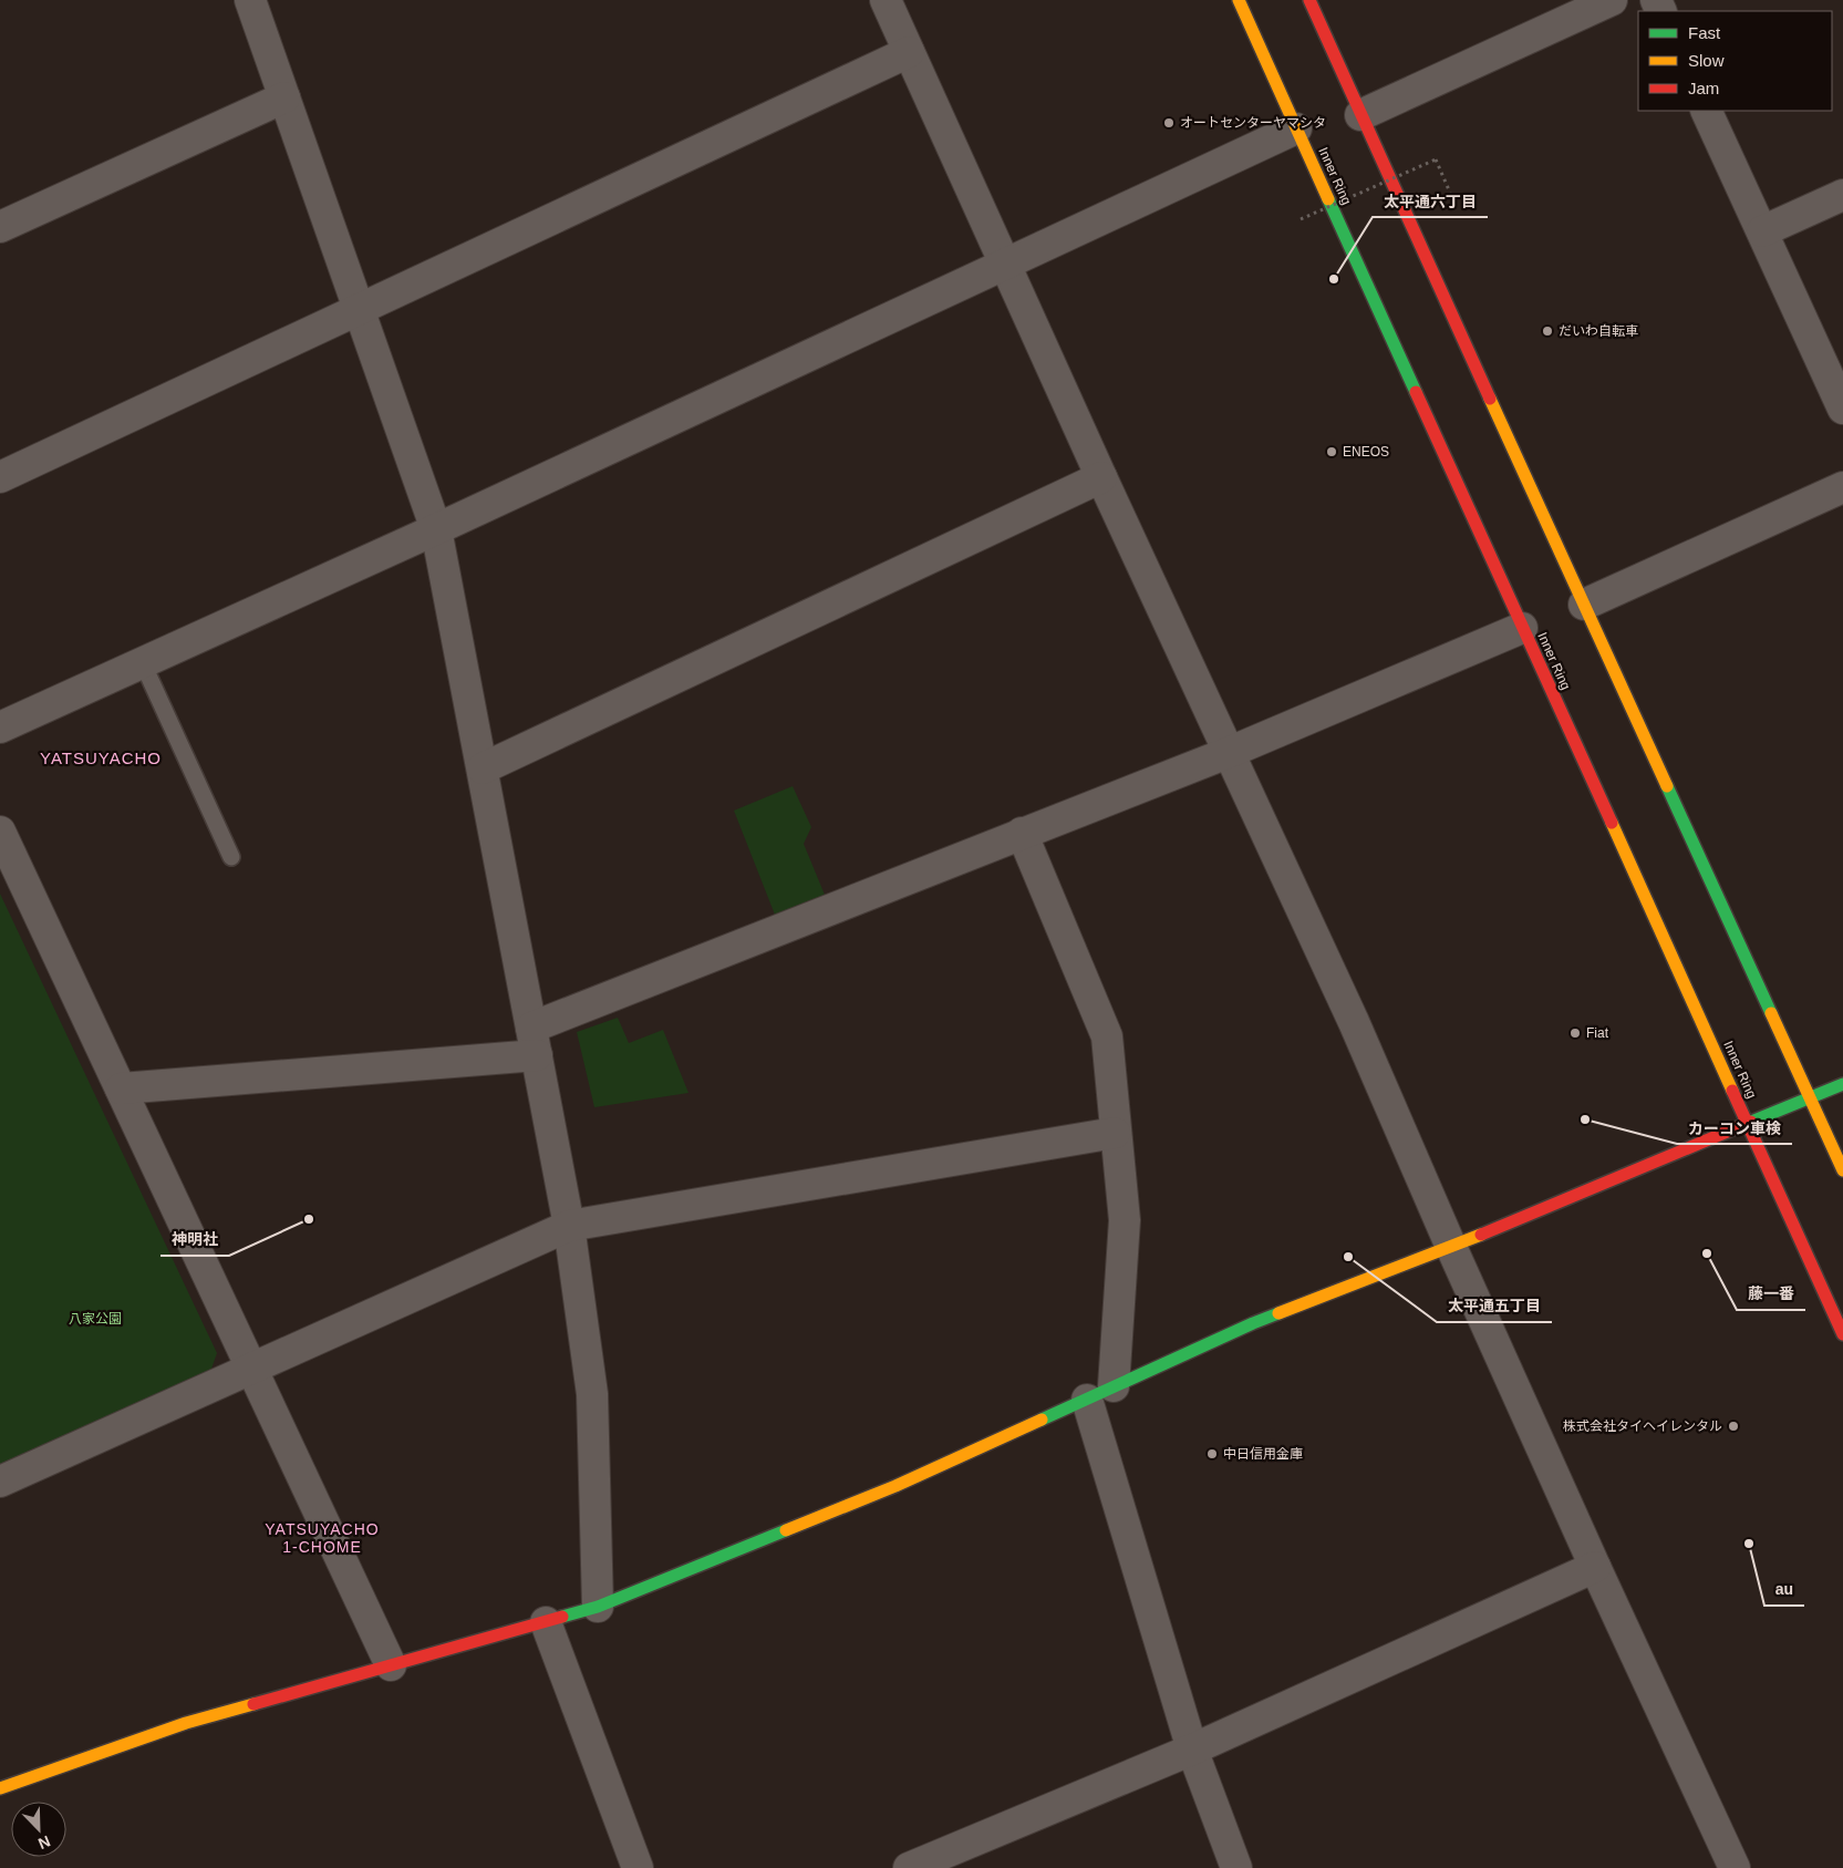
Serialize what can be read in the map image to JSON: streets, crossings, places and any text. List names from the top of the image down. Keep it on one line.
{"streets":{"main road":["Inner Ring"]},"districts":["YATSUYACHO","YATSUYACHO 1-CHOME"],"parks":["八家公園"],"places":["オートセンターヤマシタ","太平通六丁目","だいわ自転車","ENEOS","Fiat","カーコン車検","神明社","藤一番","太平通五丁目","株式会社タイヘイレンタル","中日信用金庫","au"],"legend":["Fast","Slow","Jam"],"north":"bottom right"}
